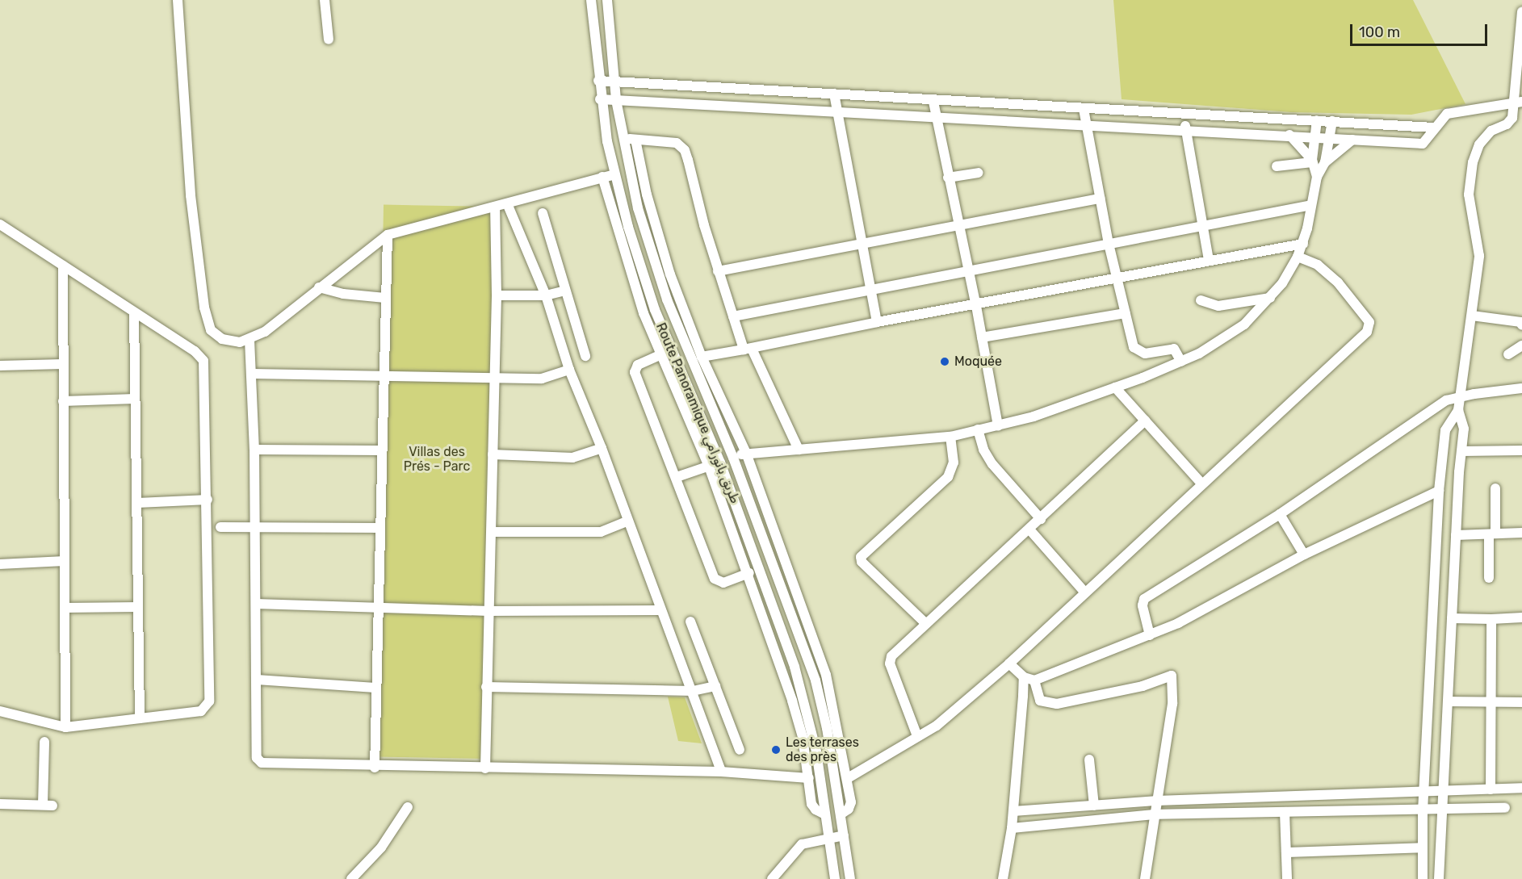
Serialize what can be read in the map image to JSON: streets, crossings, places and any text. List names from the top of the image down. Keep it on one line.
{"streets":{"street":["Route Panoramique طريق بانورامي"]},"parks":["Villas des Prés - Parc"],"places":["Moquée","Les terrases des près"],"scale_bar":"100 m"}
